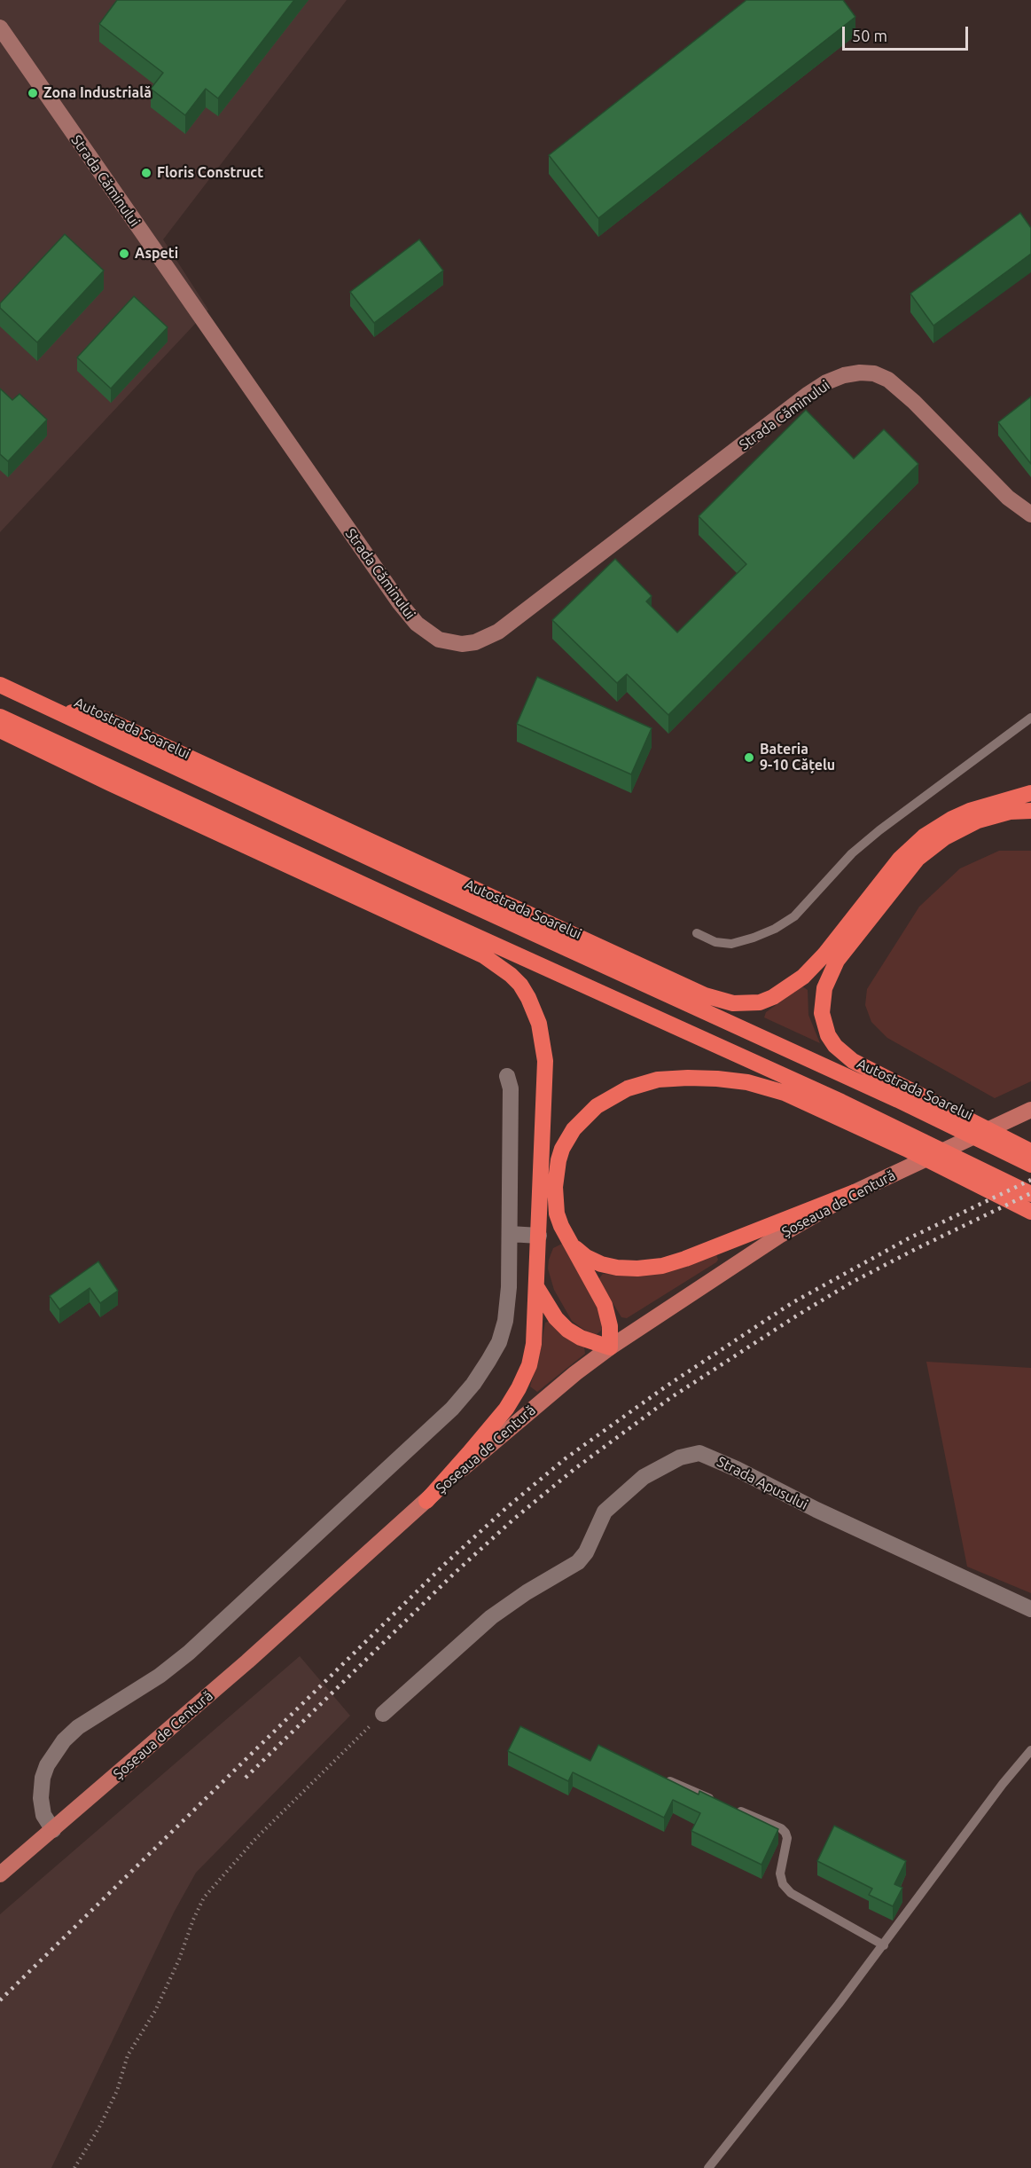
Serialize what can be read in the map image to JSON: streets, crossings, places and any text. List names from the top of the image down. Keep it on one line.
{"streets":{"highway":["Autostrada Soarelui"],"main road":["Șoseaua de Centură"],"street":["Strada Căminului","Strada Apusului"]},"places":["Zona Industrială","Floris Construct","Aspeti","Bateria 9-10 Cățelu"],"scale_bar":"50 m"}
